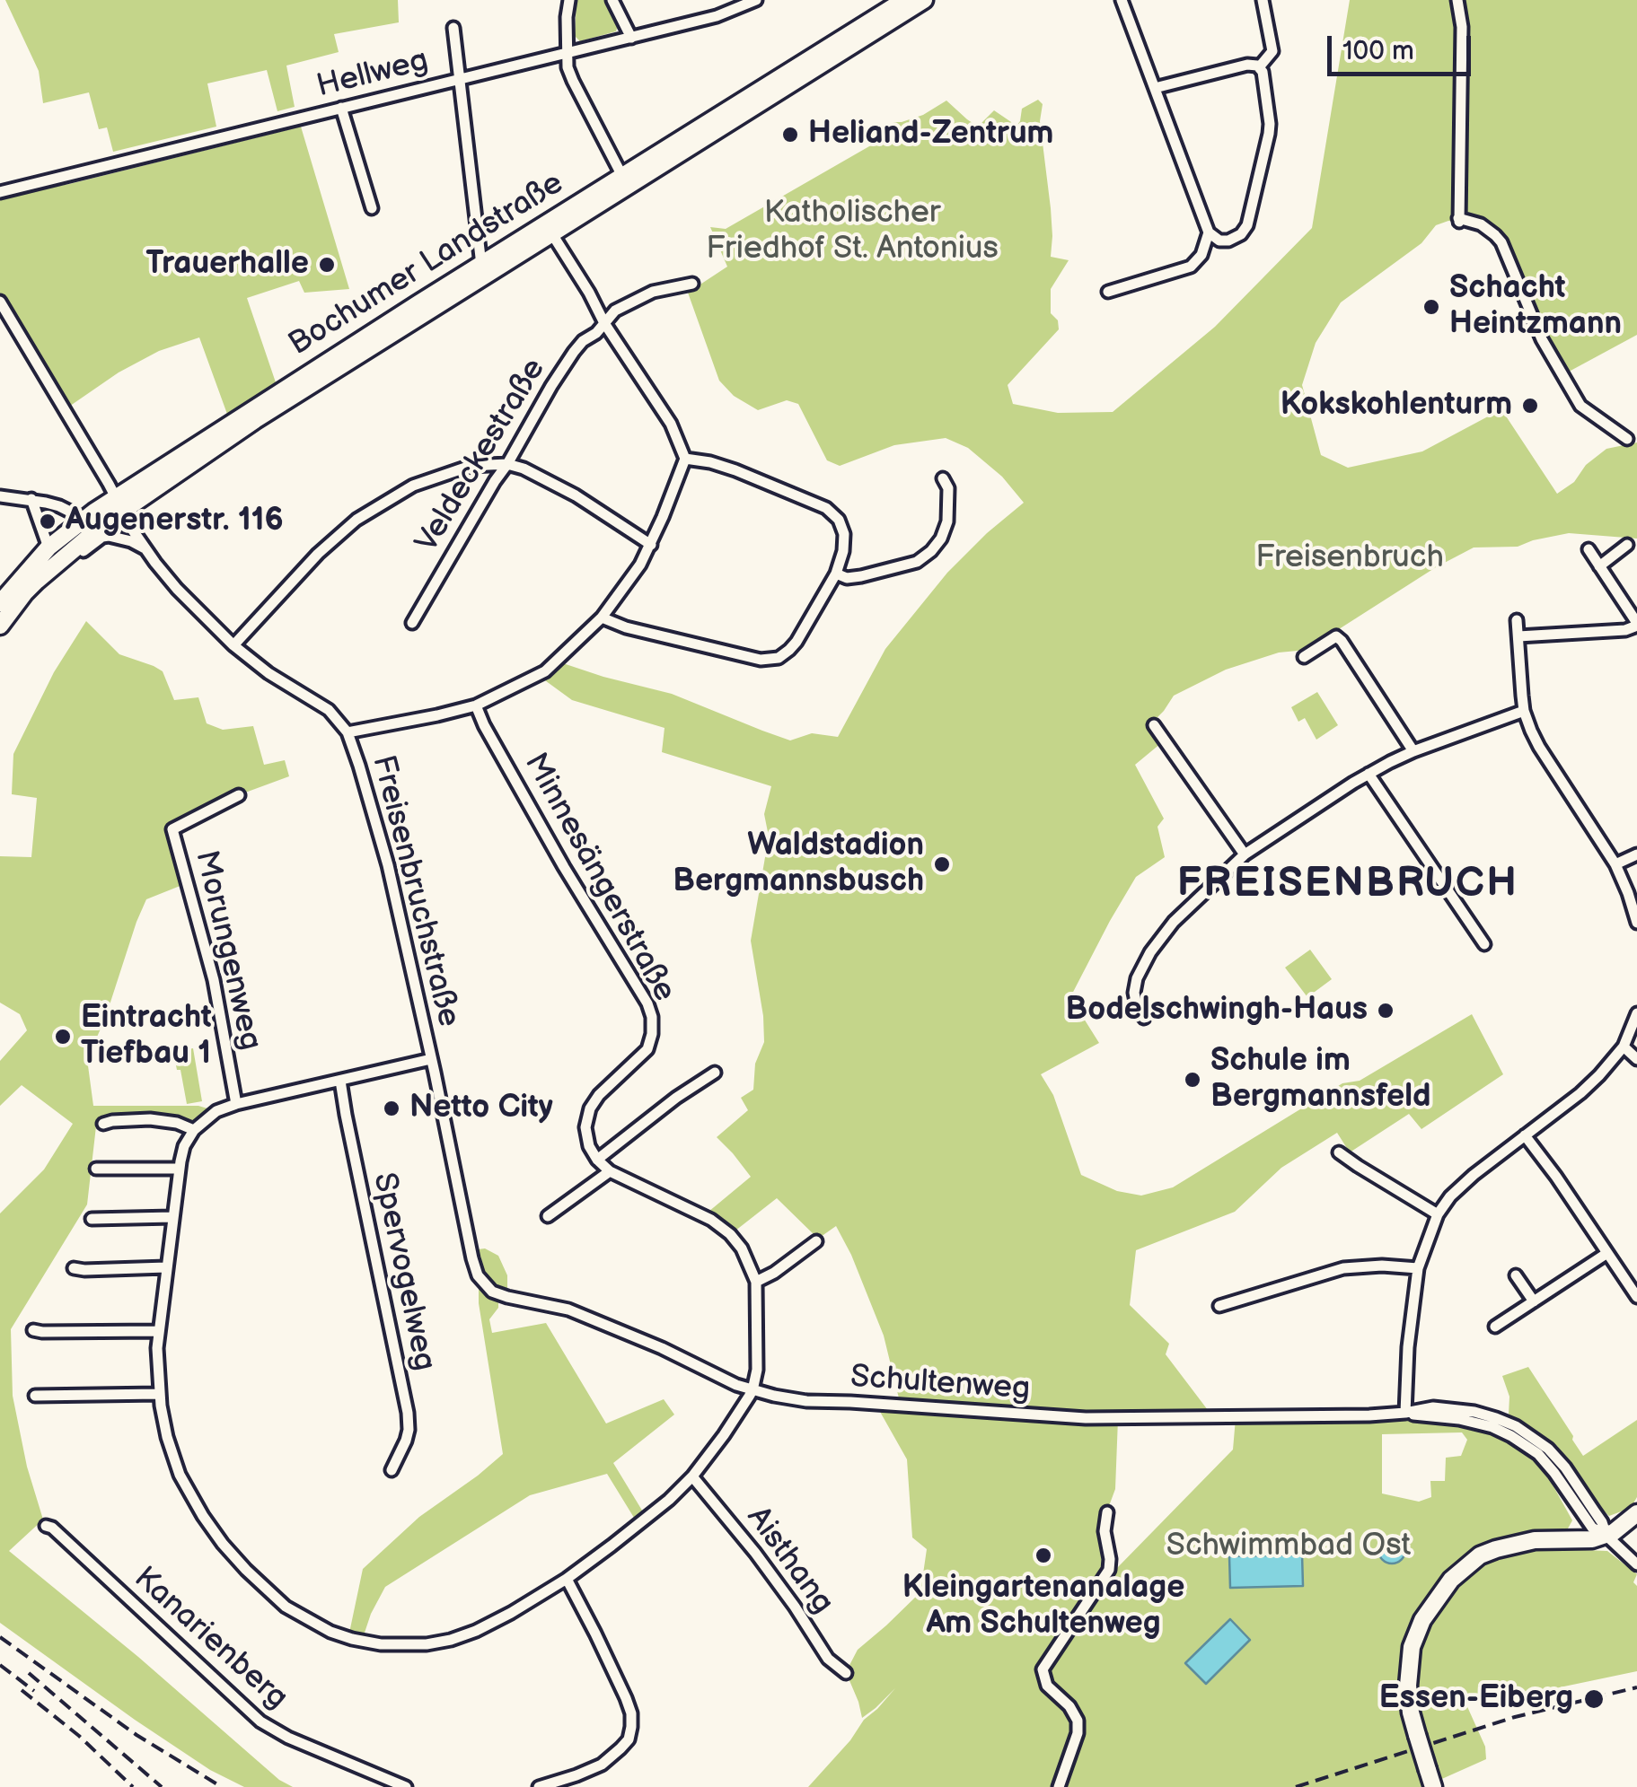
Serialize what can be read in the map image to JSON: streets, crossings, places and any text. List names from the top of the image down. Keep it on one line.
{"streets":{"main road":["Bochumer Landstraße"],"street":["Hellweg","Veldeckestraße","Minnesängerstraße","Freisenbruchstraße","Morungenweg","Spervogelweg","Schultenweg","Aisthang","Kanarienberg"]},"crossings":[["Bochumer Landstraße","Freisenbruchstraße"],["Freisenbruchstraße","Schultenweg"]],"districts":["FREISENBRUCH"],"parks":["Katholischer Friedhof St. Antonius","Freisenbruch","Schwimmbad Ost"],"places":["Heliand-Zentrum","Trauerhalle","Schacht Heintzmann","Kokskohlenturm","Augenerstr. 116","Waldstadion Bergmannsbusch","Bodelschwingh-Haus","Eintracht Tiefbau 1","Schule im Bergmannsfeld","Netto City","Kleingartenanalage Am Schultenweg","Essen-Eiberg"],"scale_bar":"100 m"}
